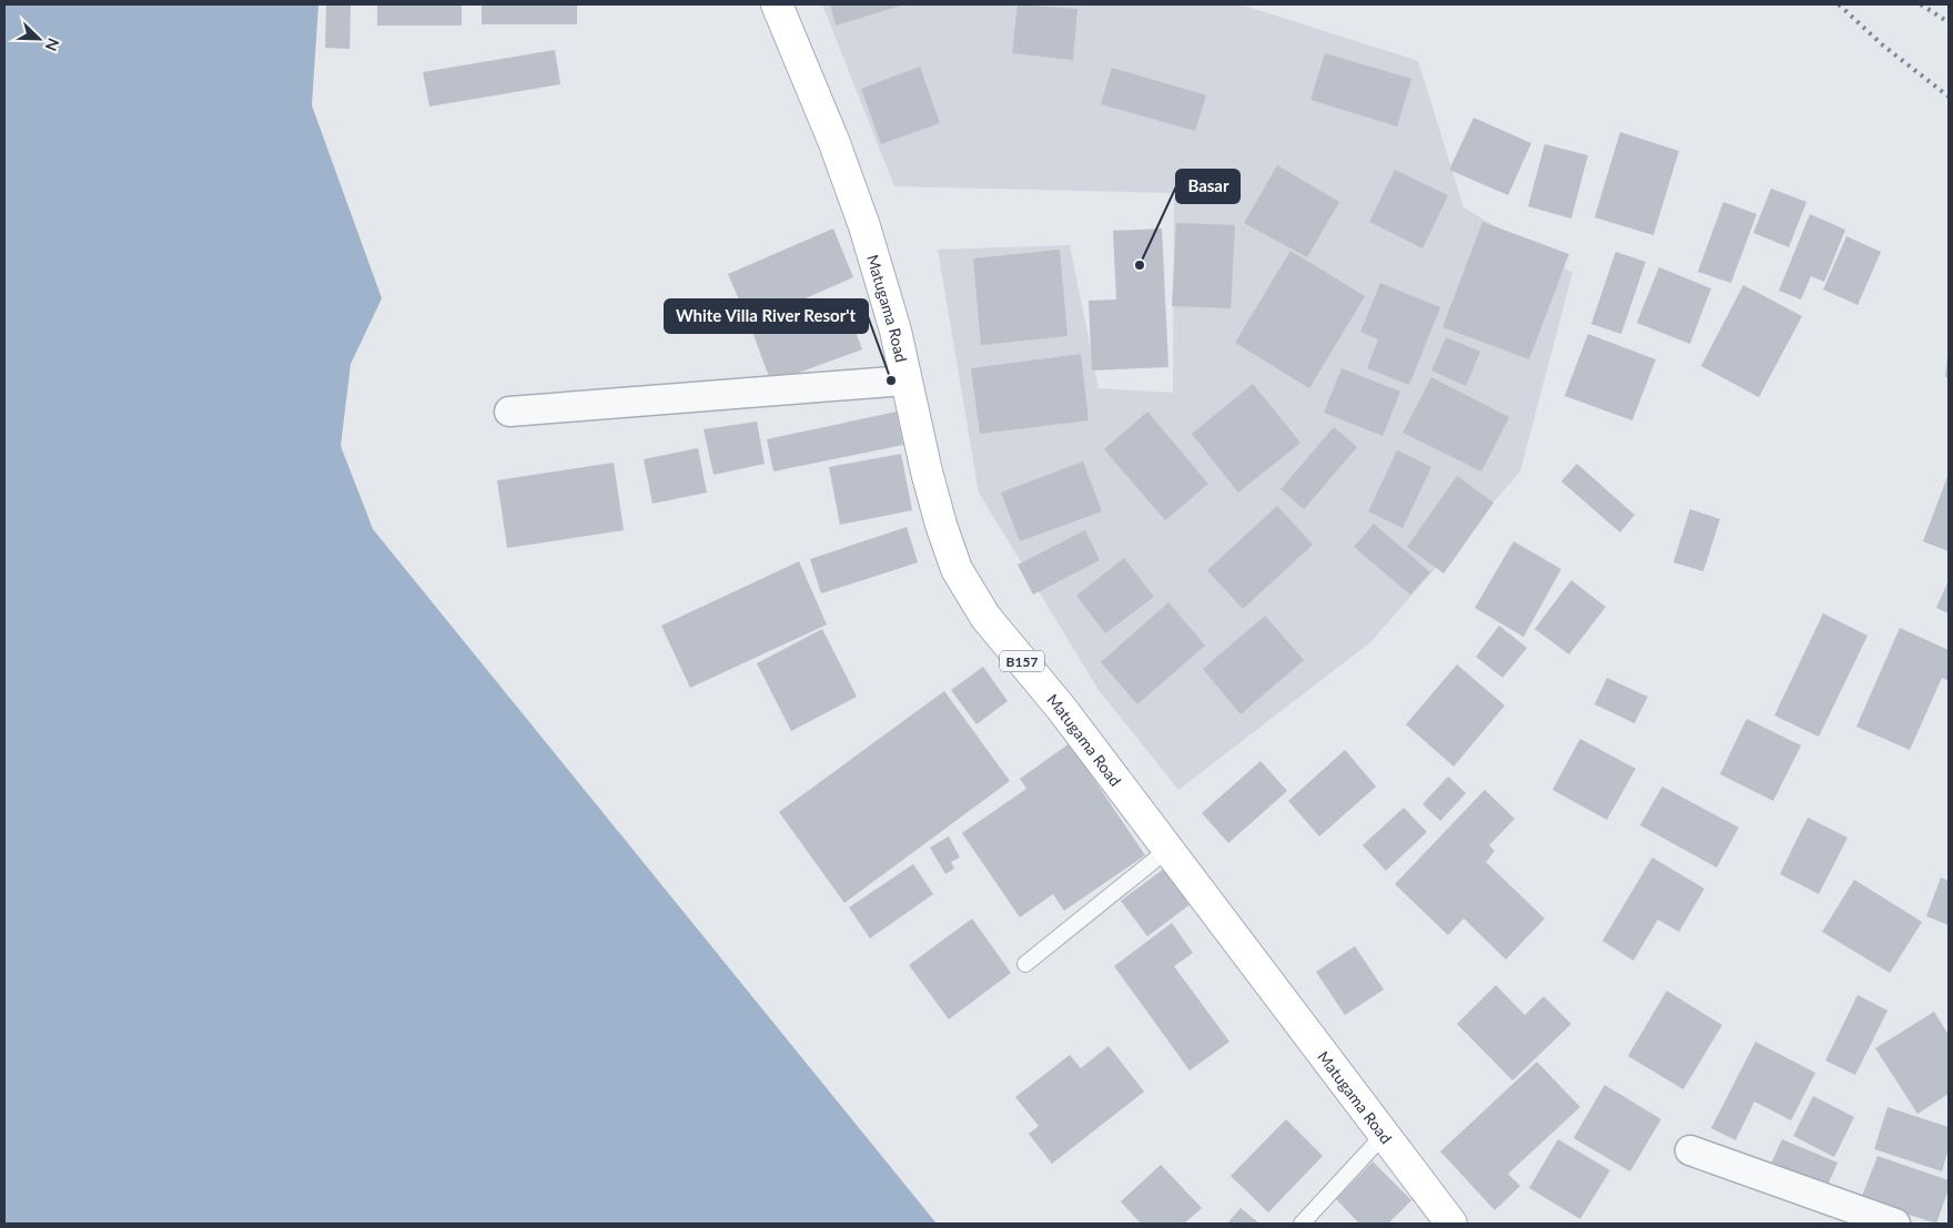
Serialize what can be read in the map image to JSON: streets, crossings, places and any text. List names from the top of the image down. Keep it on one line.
{"streets":{"main road":["Matugama Road","B157"]},"places":["Basar","White Villa River Resor't"],"north":"bottom right"}
